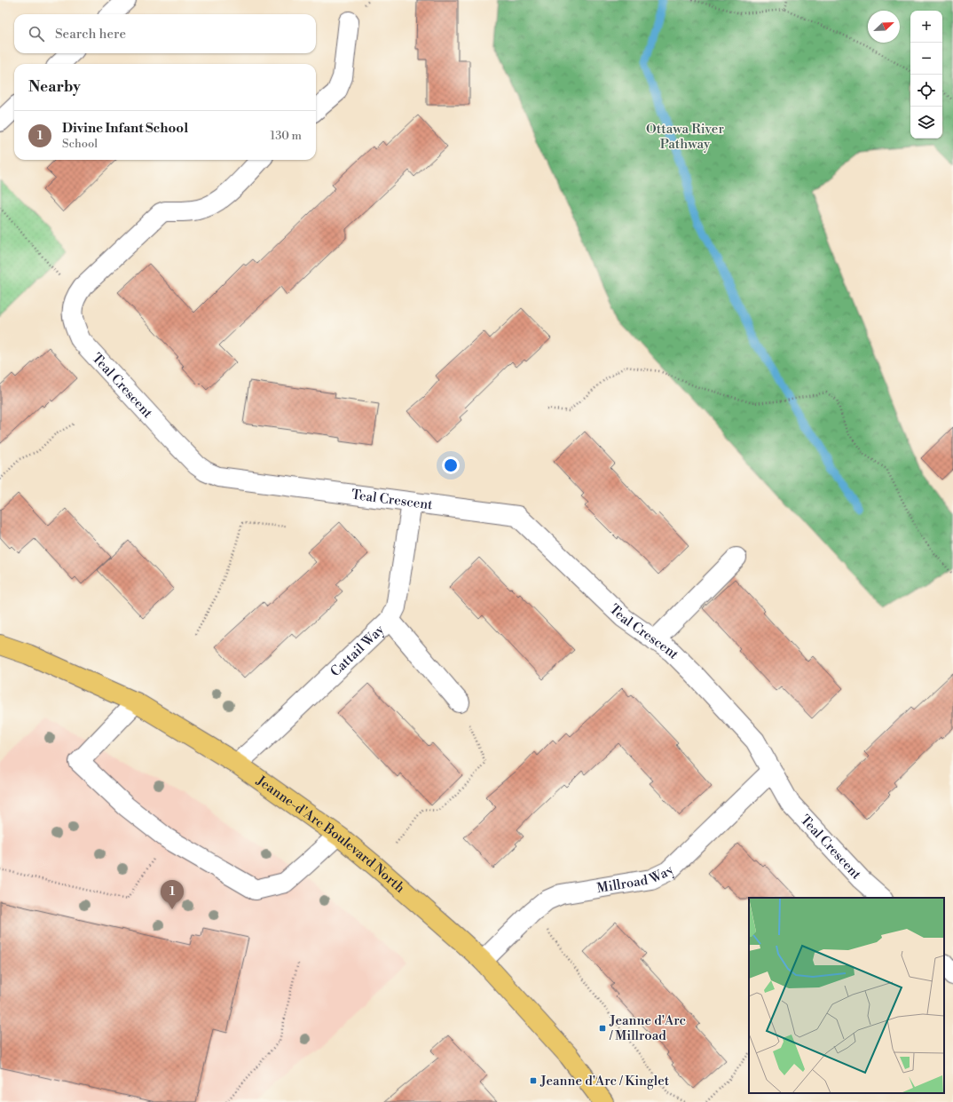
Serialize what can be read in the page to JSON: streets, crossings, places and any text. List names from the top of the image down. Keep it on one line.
{"streets":{"main road":["Jeanne-d'Arc Boulevard North"],"street":["Teal Crescent","Cattail Way","Millroad Way"]},"crossings":[["Teal Crescent","Cattail Way"],["Teal Crescent","Millroad Way"],["Cattail Way","Jeanne-d'Arc Boulevard North"],["Jeanne-d'Arc Boulevard North","Millroad Way"]],"parks":["Ottawa River Pathway"],"places":{"transit":["Jeanne d'Arc / Millroad","Jeanne d'Arc / Kinglet"]},"north":"top right","page":{"map_buttons":["+","−"],"search":"Search here","heading":"Nearby","list":[{"mark":"1","name":"Divine Infant School","note":"School","value":"130 m"}],"pins":"1"}}
